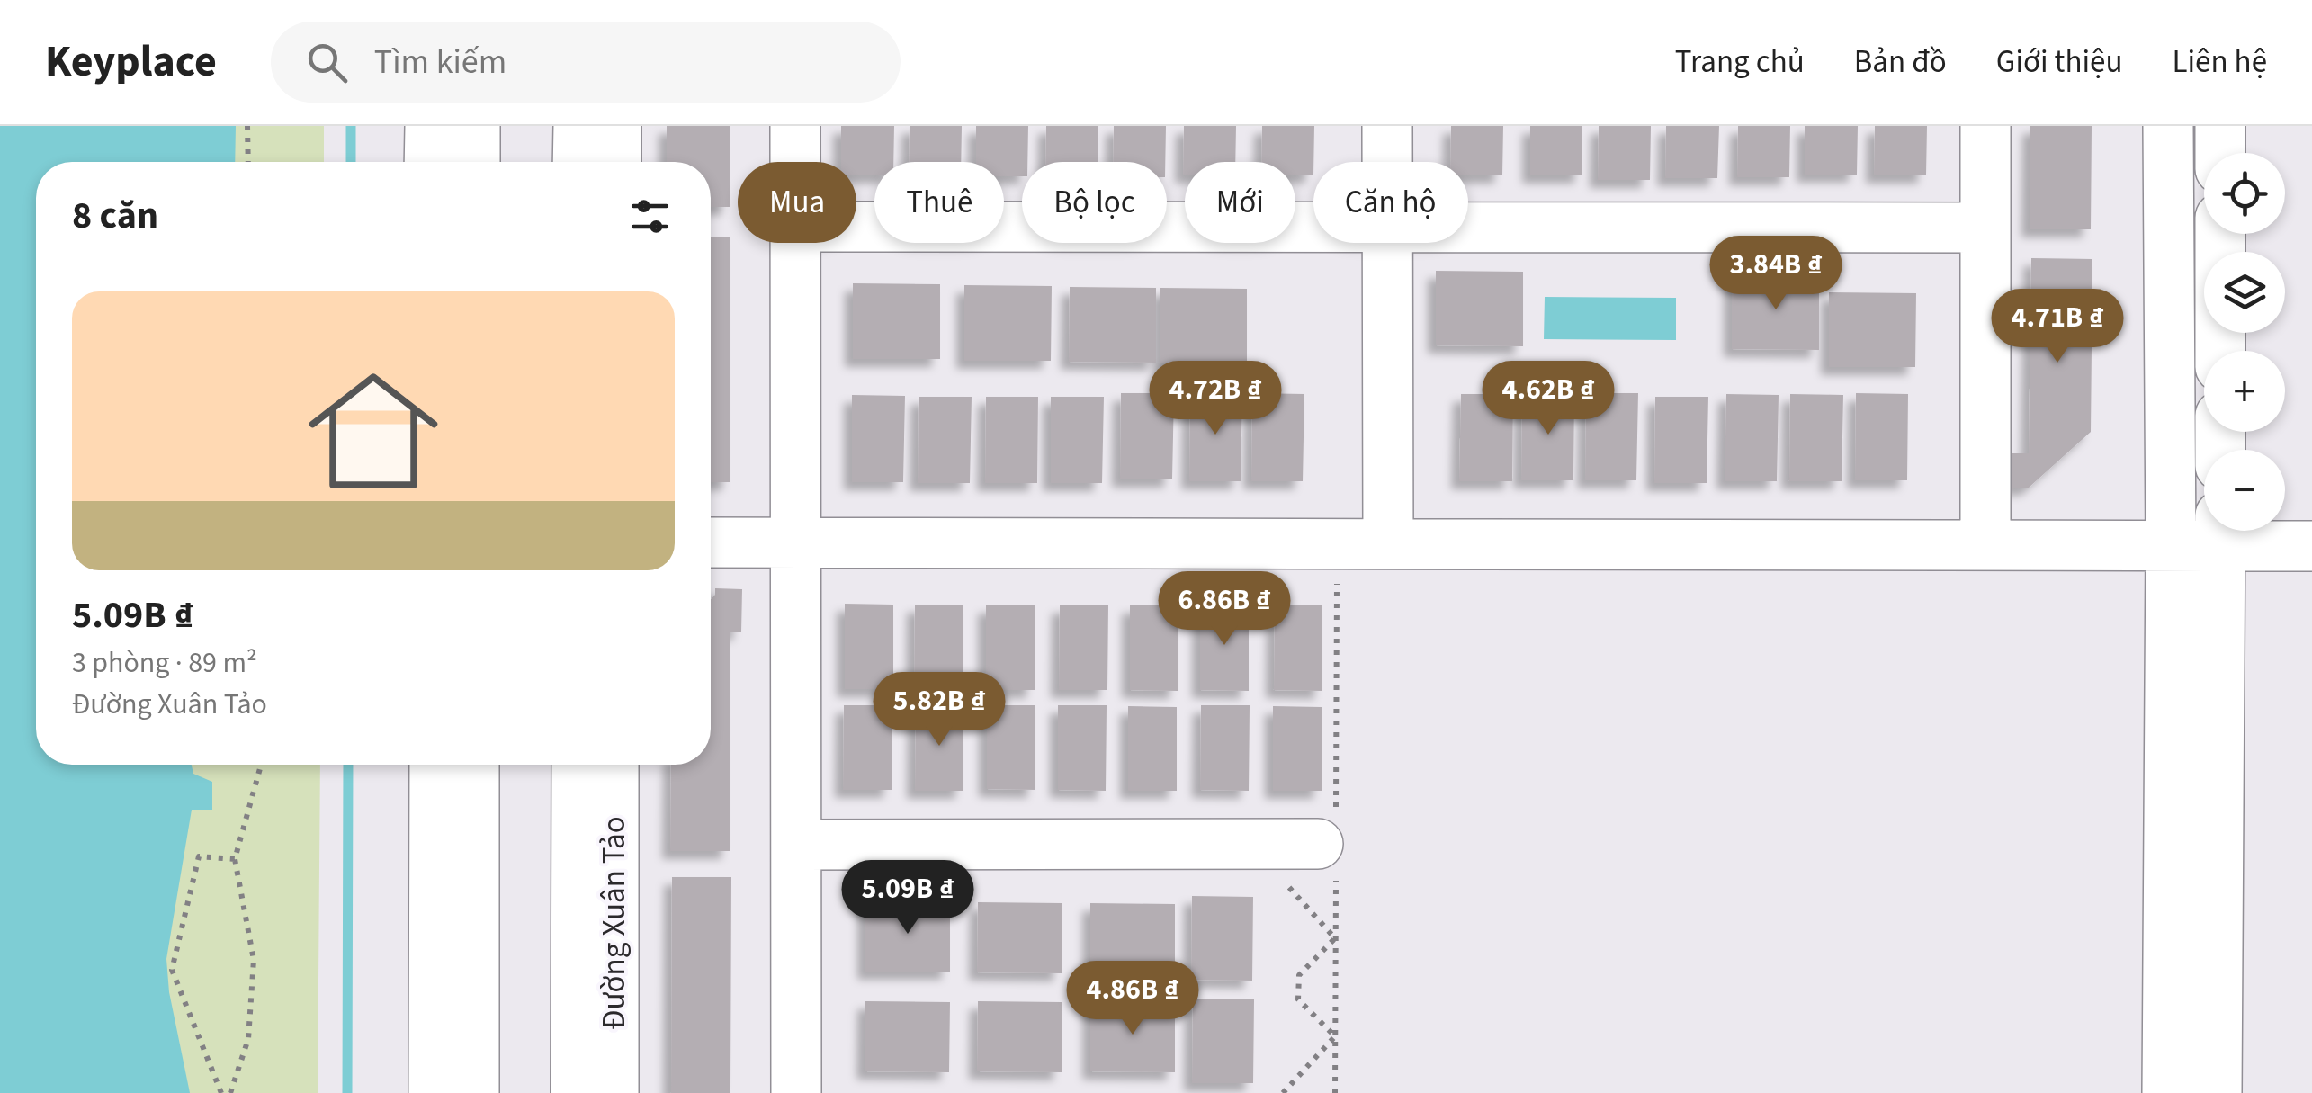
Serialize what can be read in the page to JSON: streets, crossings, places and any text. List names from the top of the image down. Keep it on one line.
{"streets":{"street":["Đường Xuân Tảo"]},"page":{"header":"Keyplace","search":"Tìm kiếm","nav":["Trang chủ","Bản đồ","Giới thiệu","Liên hệ"],"map_buttons":["+","−"],"chip":["Mua","Thuê","Bộ lọc","Mới","Căn hộ"],"heading":"8 căn","price":["3.84B ₫","4.71B ₫","4.72B ₫","4.62B ₫","6.86B ₫","5.82B ₫","5.09B ₫","4.86B ₫"],"list":[{"name":"5.09B ₫","note":"3 phòng · 89 m² · Đường Xuân Tảo"}]}}
